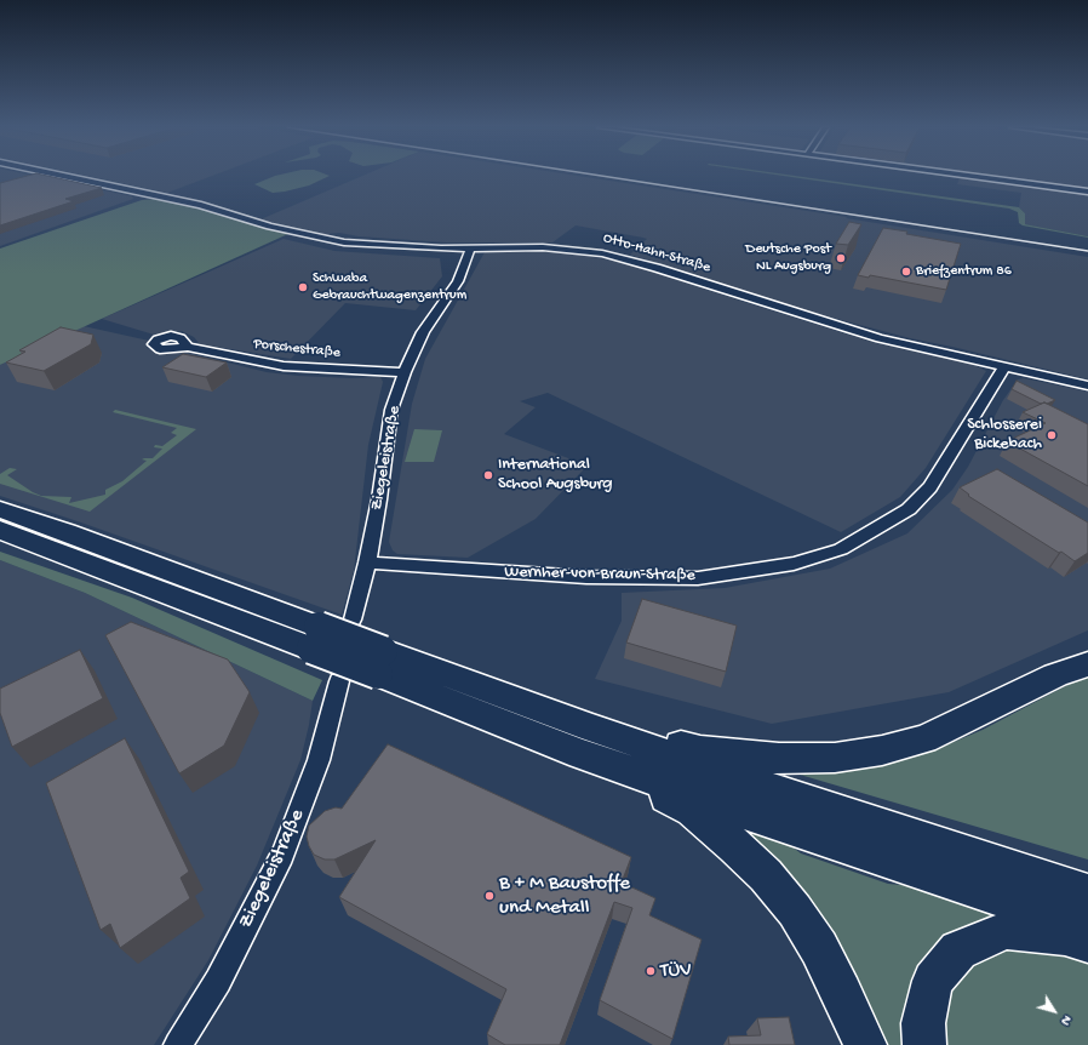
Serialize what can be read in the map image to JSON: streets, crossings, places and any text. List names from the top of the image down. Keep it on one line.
{"streets":{"street":["Otto-Hahn-Straße","Porschestraße","Ziegeleistraße","Wernher-von-Braun-Straße"]},"crossings":[["Otto-Hahn-Straße","Ziegeleistraße"],["Otto-Hahn-Straße","Wernher-von-Braun-Straße"],["Porschestraße","Ziegeleistraße"],["Ziegeleistraße","Wernher-von-Braun-Straße"]],"places":["Deutsche Post NL Augsburg","Briefzentrum 86","Schwaba Gebrauchtwagenzentrum","Schlosserei Bickebach","International School Augsburg","B + M Baustoffe und Metall","TÜV"],"north":"bottom right"}
